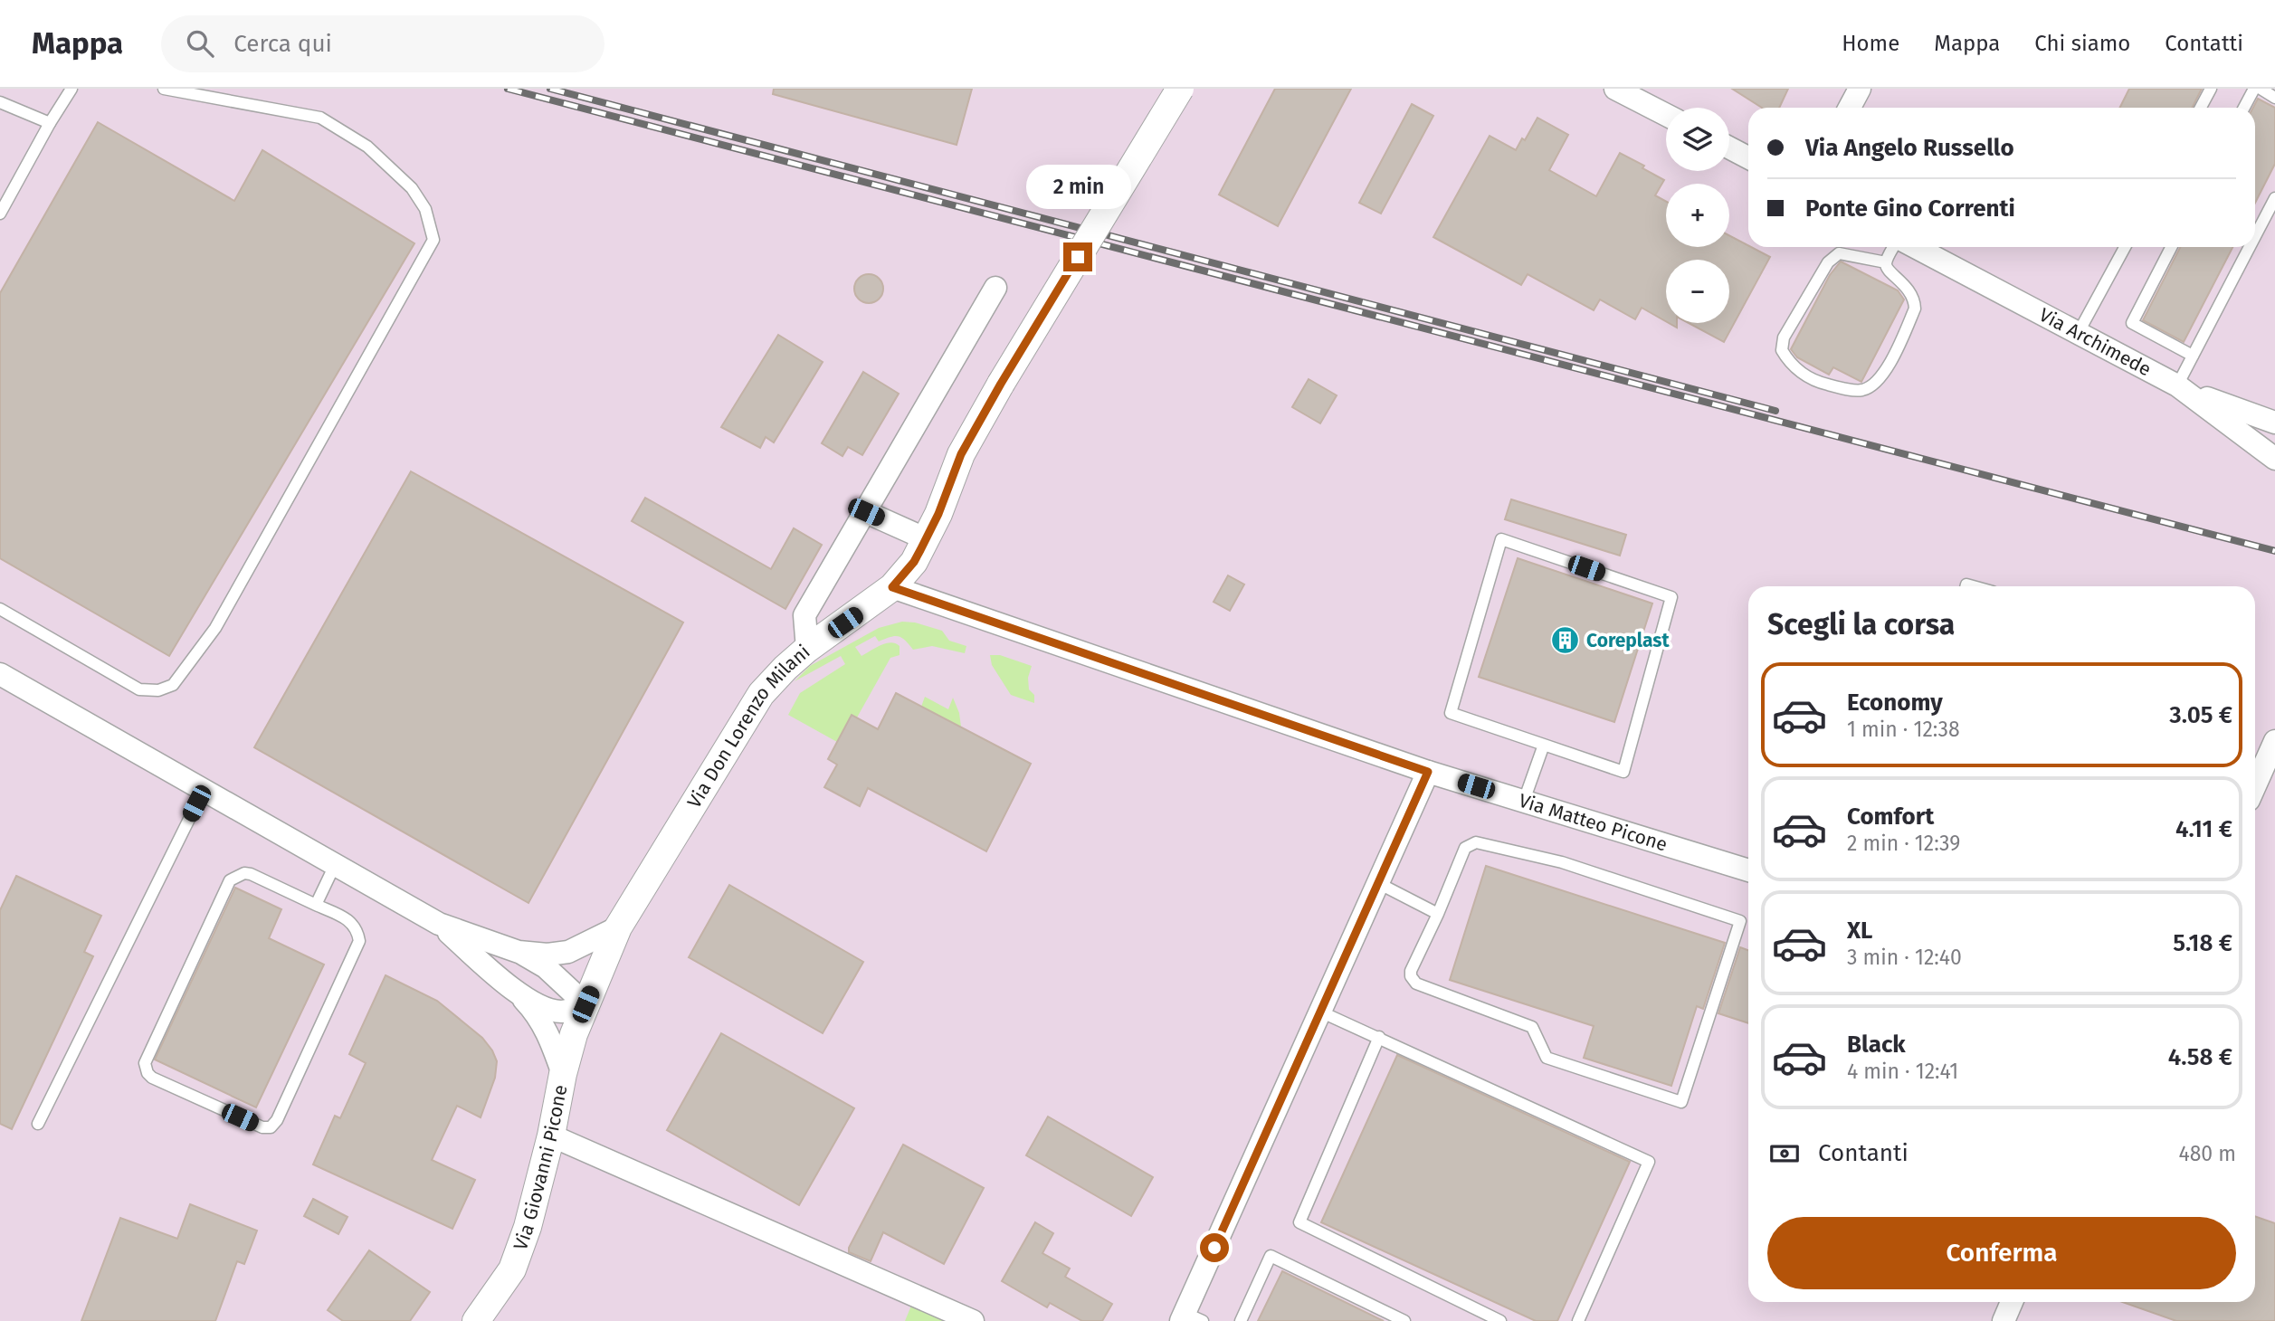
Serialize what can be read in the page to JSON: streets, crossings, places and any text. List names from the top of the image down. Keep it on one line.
{"streets":{"street":["Via Archimede","Via Don Lorenzo Milani","Via Matteo Picone","Via Giovanni Picone"]},"crossings":[["Via Don Lorenzo Milani","Via Matteo Picone"],["Via Don Lorenzo Milani","Via Giovanni Picone"]],"places":{"building":["Coreplast"]},"page":{"header":"Mappa","search":"Cerca qui","nav":["Home","Mappa","Chi siamo","Contatti"],"map_buttons":["+","−"],"banner":["Via Angelo Russello","Ponte Gino Correnti"],"bubble":"2 min","heading":"Scegli la corsa","list":[{"name":"Economy","note":"1 min · 12:38","value":"3.05 €"},{"name":"Comfort","note":"2 min · 12:39","value":"4.11 €"},{"name":"XL","note":"3 min · 12:40","value":"5.18 €"},{"name":"Black","note":"4 min · 12:41","value":"4.58 €"}],"pay":["Contanti","480 m"],"buttons":"Conferma"}}
